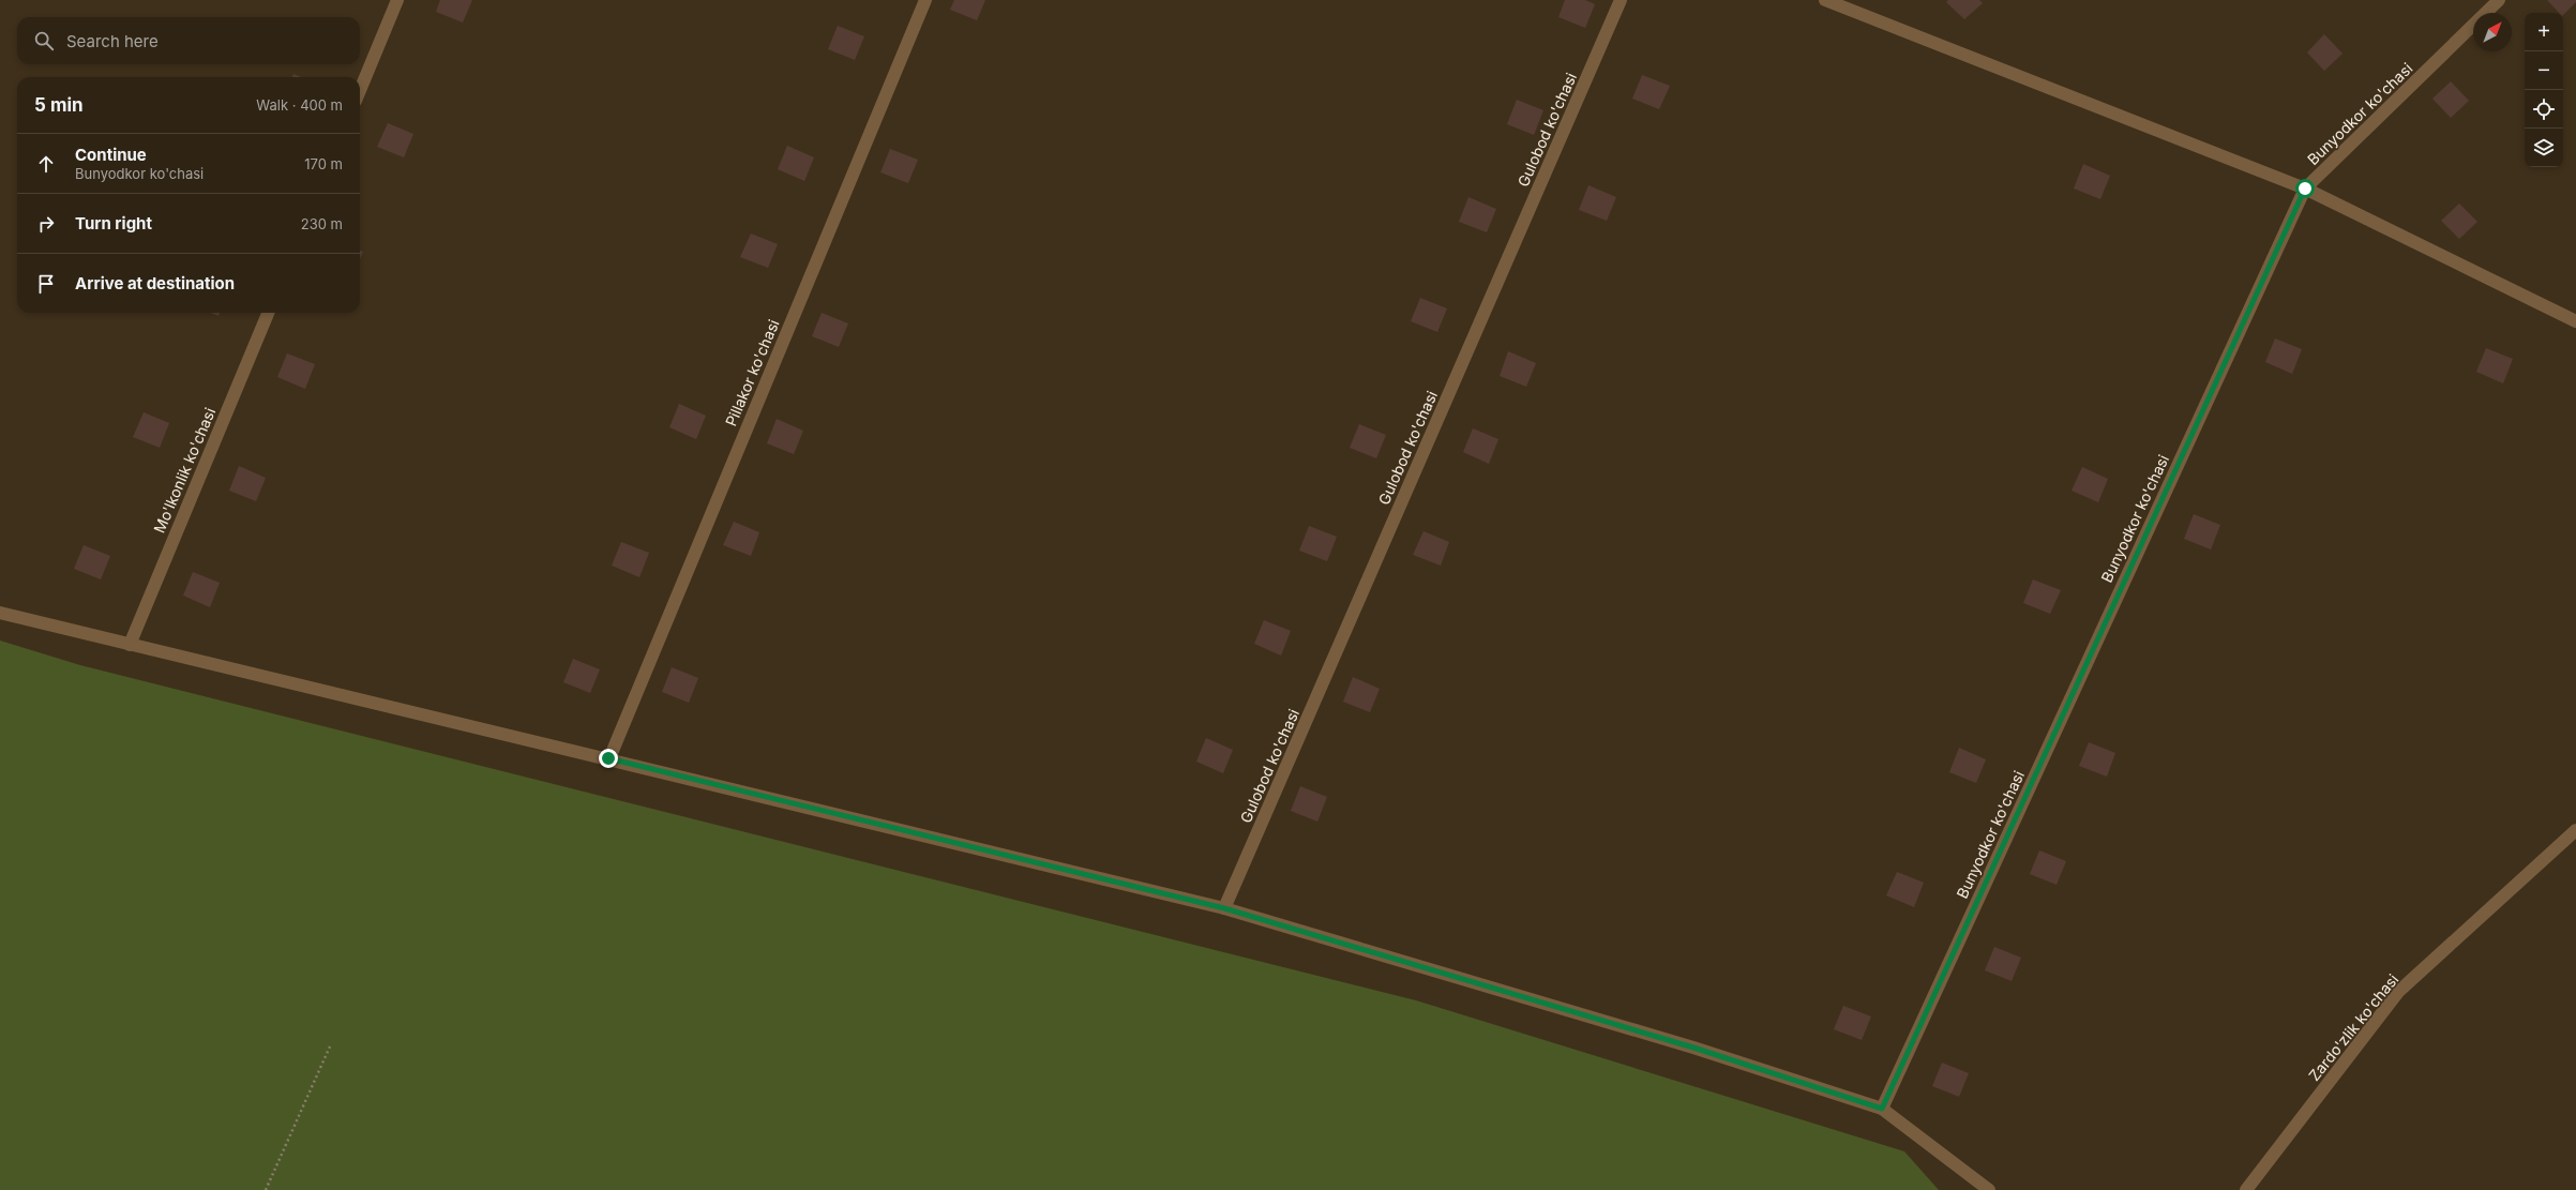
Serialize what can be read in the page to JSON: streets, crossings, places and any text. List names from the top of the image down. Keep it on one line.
{"streets":{"street":["Bunyodkor ko'chasi","Gulobod ko'chasi","Pillakor ko'chasi","Mo'lkonlik ko'chasi","Zardo'zlik ko'chasi"]},"north":"top right","page":{"map_buttons":["+","−"],"search":"Search here","heading":["5 min","Walk · 400 m"],"list":[["Continue","Bunyodkor ko'chasi","170 m"],["Turn right","230 m"],"Arrive at destination"]}}
